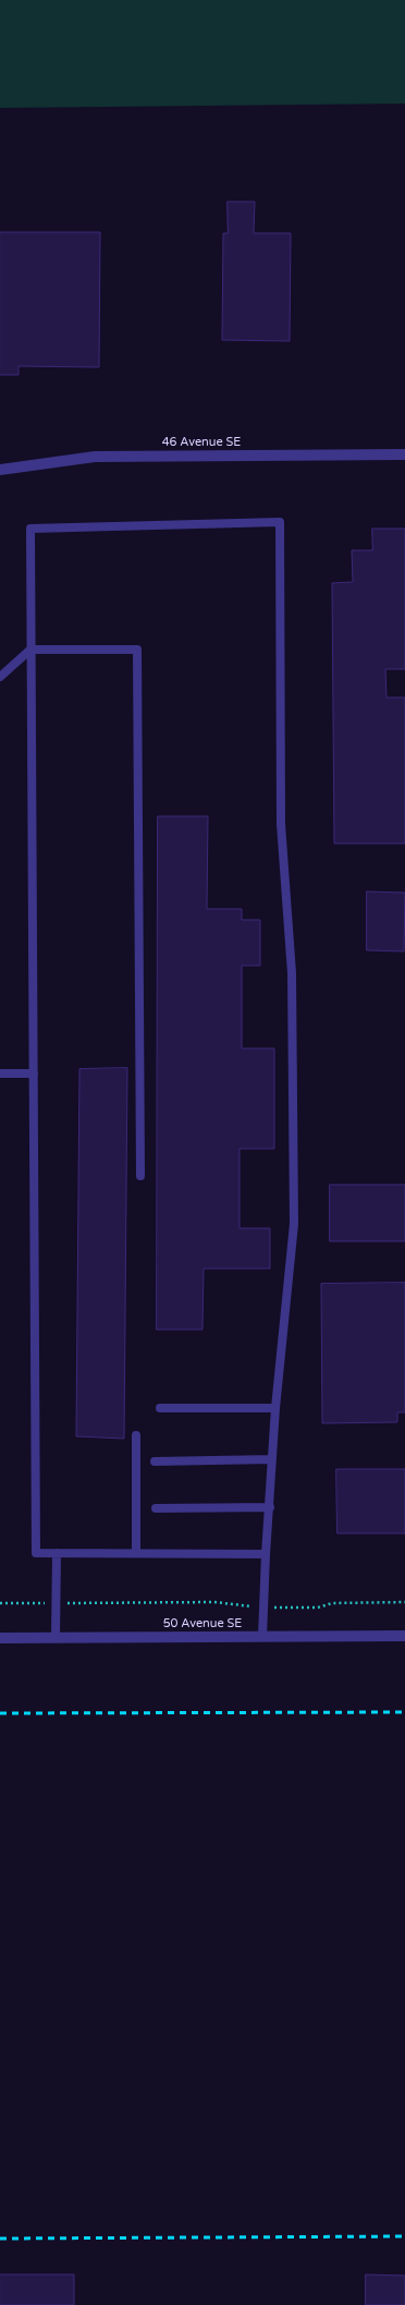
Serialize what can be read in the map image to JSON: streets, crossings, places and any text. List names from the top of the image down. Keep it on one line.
{"streets":{"street":["46 Avenue SE","50 Avenue SE"]}}
